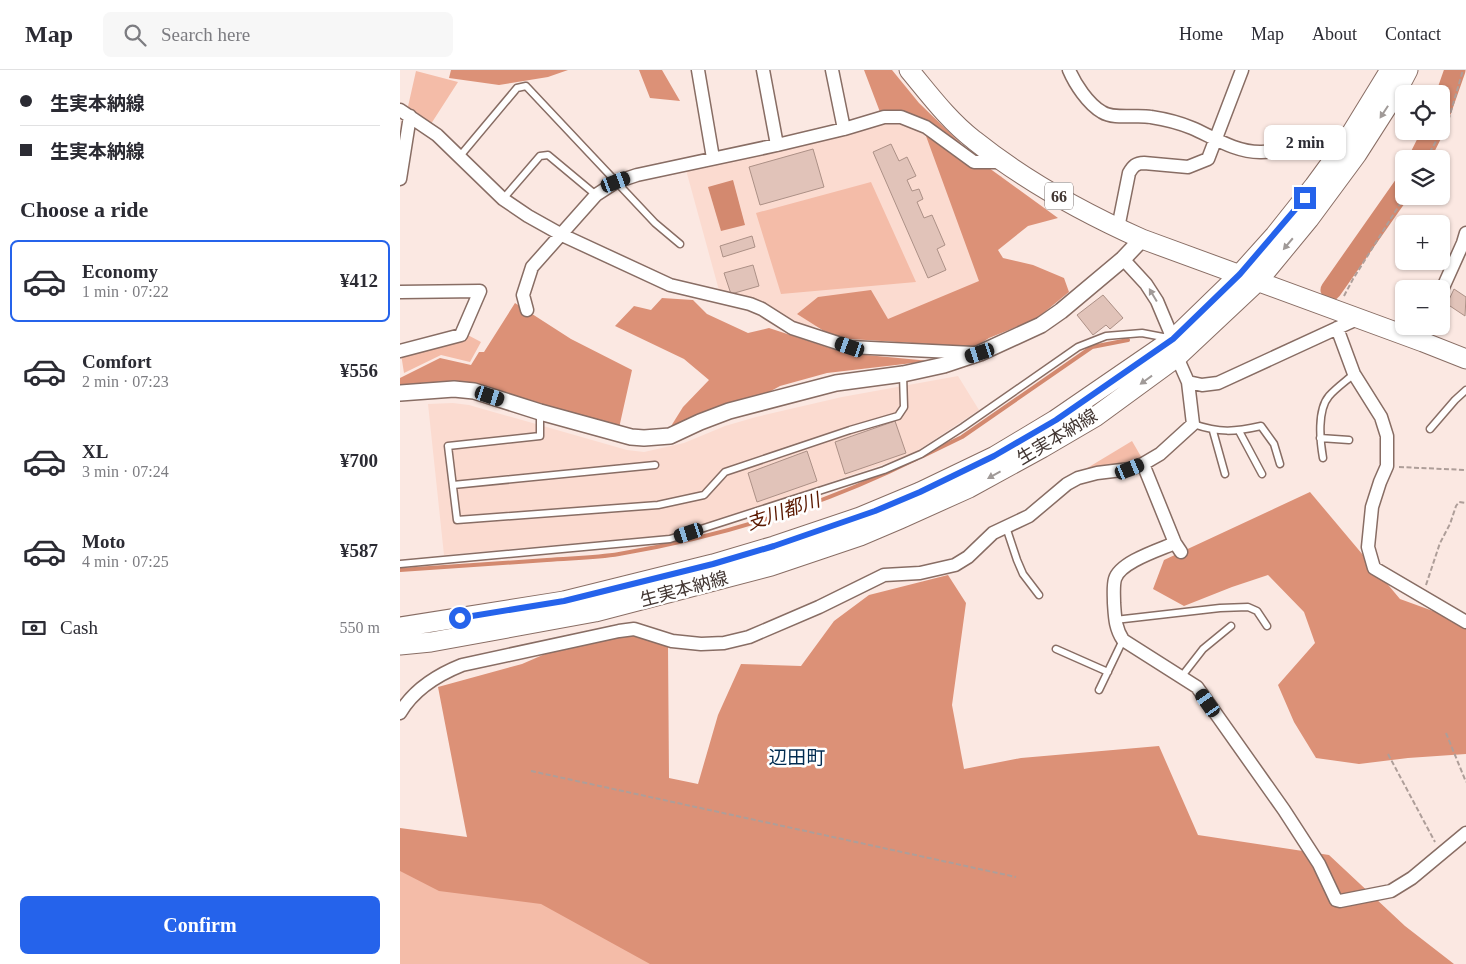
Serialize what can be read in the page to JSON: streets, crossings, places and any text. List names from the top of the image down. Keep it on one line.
{"streets":{"main road":["66","生実本納線"]},"crossings":[["66","生実本納線"]],"districts":["辺田町"],"water":["支川都川"],"page":{"header":"Map","search":"Search here","nav":["Home","Map","About","Contact"],"banner":["生実本納線","生実本納線"],"map_buttons":["+","−"],"bubble":"2 min","heading":"Choose a ride","list":[{"name":"Economy","note":"1 min · 07:22","value":"¥412"},{"name":"Comfort","note":"2 min · 07:23","value":"¥556"},{"name":"XL","note":"3 min · 07:24","value":"¥700"},{"name":"Moto","note":"4 min · 07:25","value":"¥587"}],"pay":["Cash","550 m"],"buttons":"Confirm"}}
